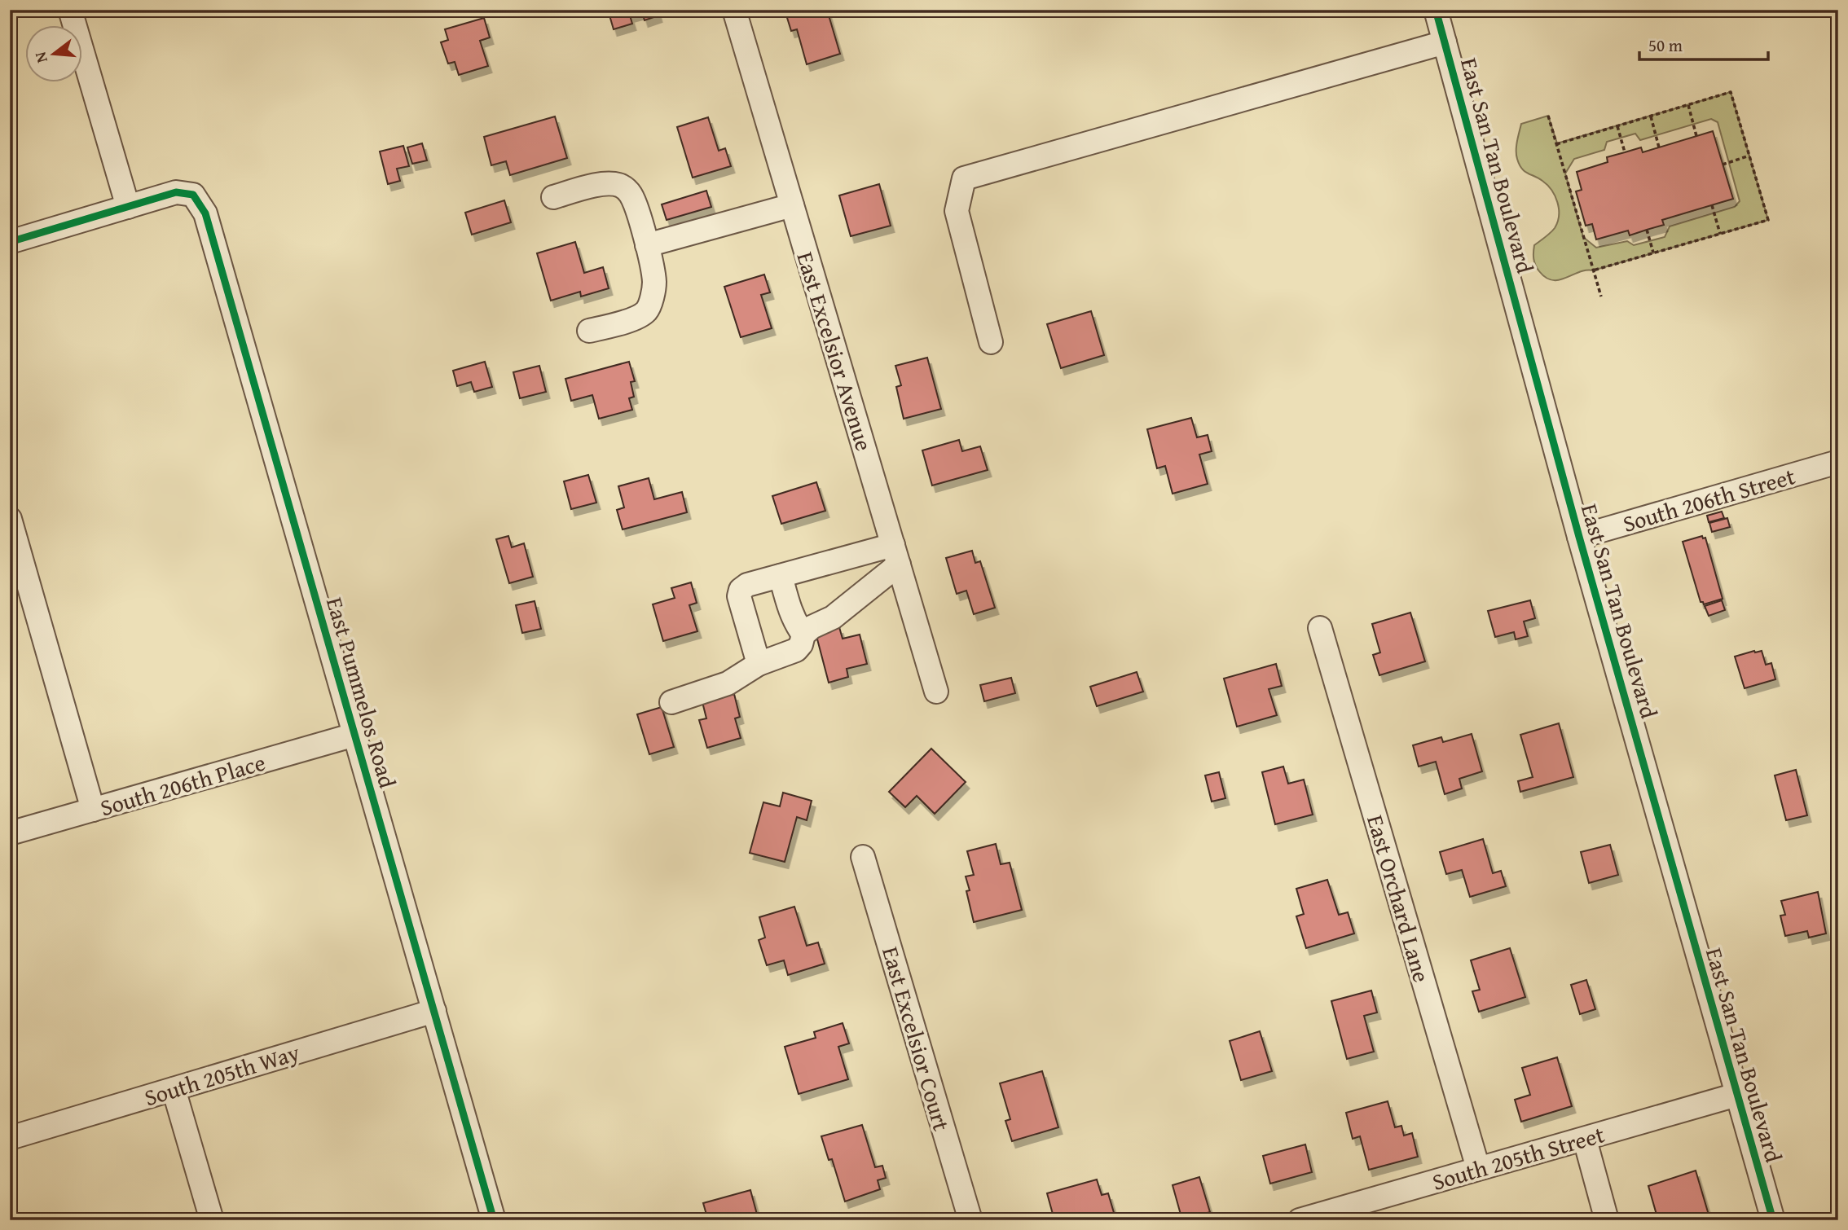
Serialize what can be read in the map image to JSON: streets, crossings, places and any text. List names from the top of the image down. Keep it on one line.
{"streets":{"street":["East San Tan Boulevard","East Excelsior Avenue","South 206th Street","East Pummelos Road","South 206th Place","East Orchard Lane","East Excelsior Court","South 205th Way","South 205th Street"]},"crossings":[["East San Tan Boulevard","South 206th Street"],["East San Tan Boulevard","South 205th Street"],["East Pummelos Road","South 206th Place"],["East Pummelos Road","South 205th Way"],["East Orchard Lane","South 205th Street"]],"scale_bar":"50 m","north":"left"}
